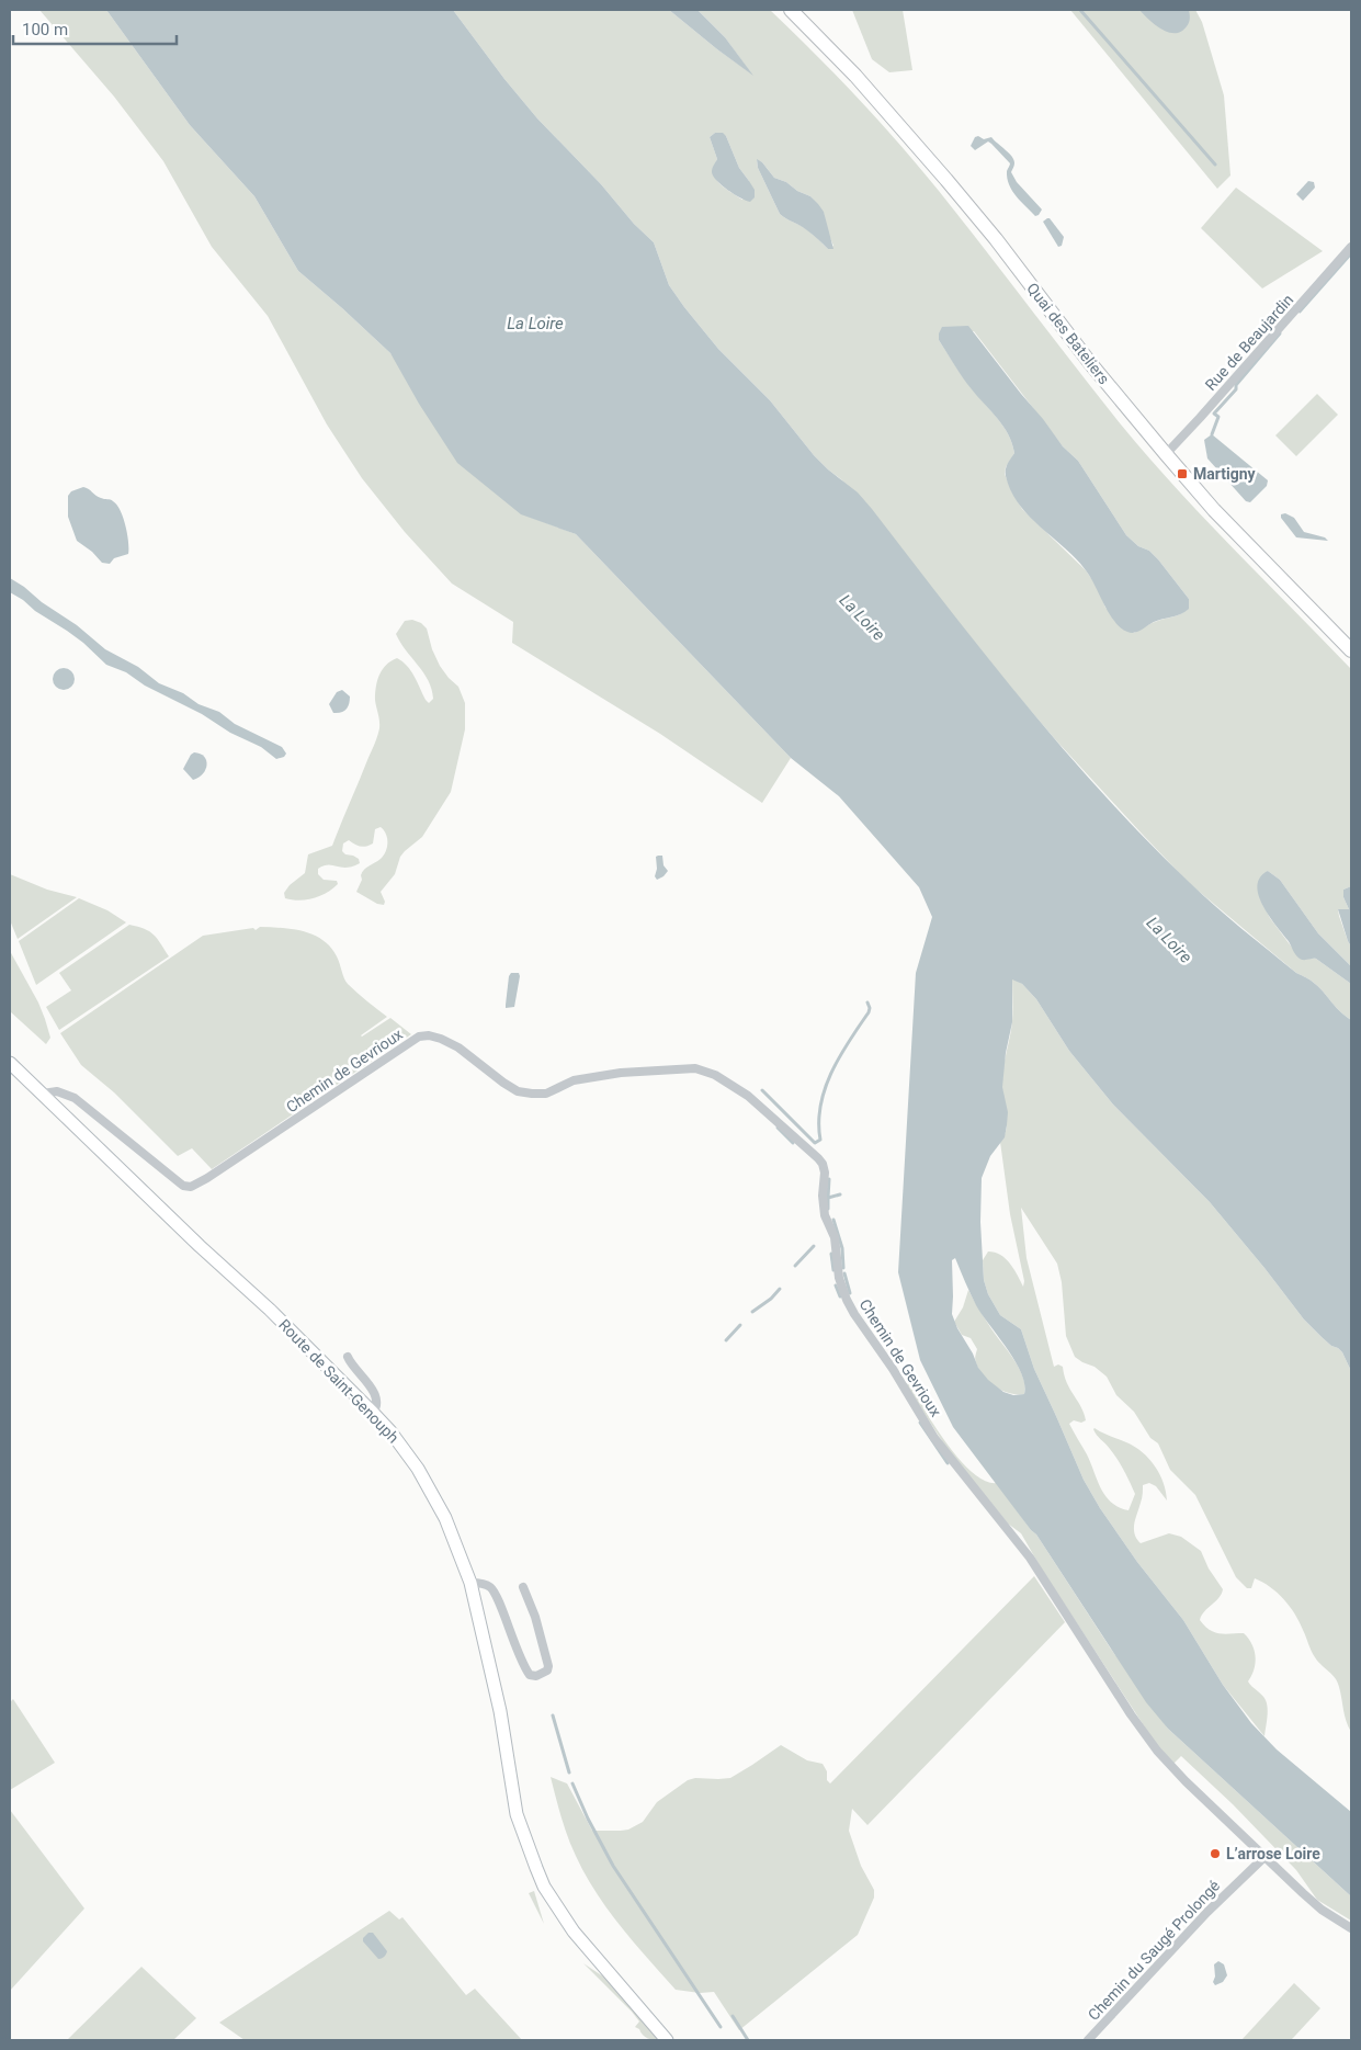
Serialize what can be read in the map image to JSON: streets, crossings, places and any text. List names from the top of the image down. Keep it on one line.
{"streets":{"main road":["Quai des Bateliers"],"street":["Rue de Beaujardin","Chemin de Gevrioux","Route de Saint-Genouph","Chemin du Saugé Prolongé"]},"crossings":[["Quai des Bateliers","Rue de Beaujardin"],["Chemin de Gevrioux","Route de Saint-Genouph"],["Chemin de Gevrioux","Chemin du Saugé Prolongé"]],"water":["La Loire"],"places":{"transit":["Martigny"],"other":["L’arrose Loire"]},"scale_bar":"100 m"}
